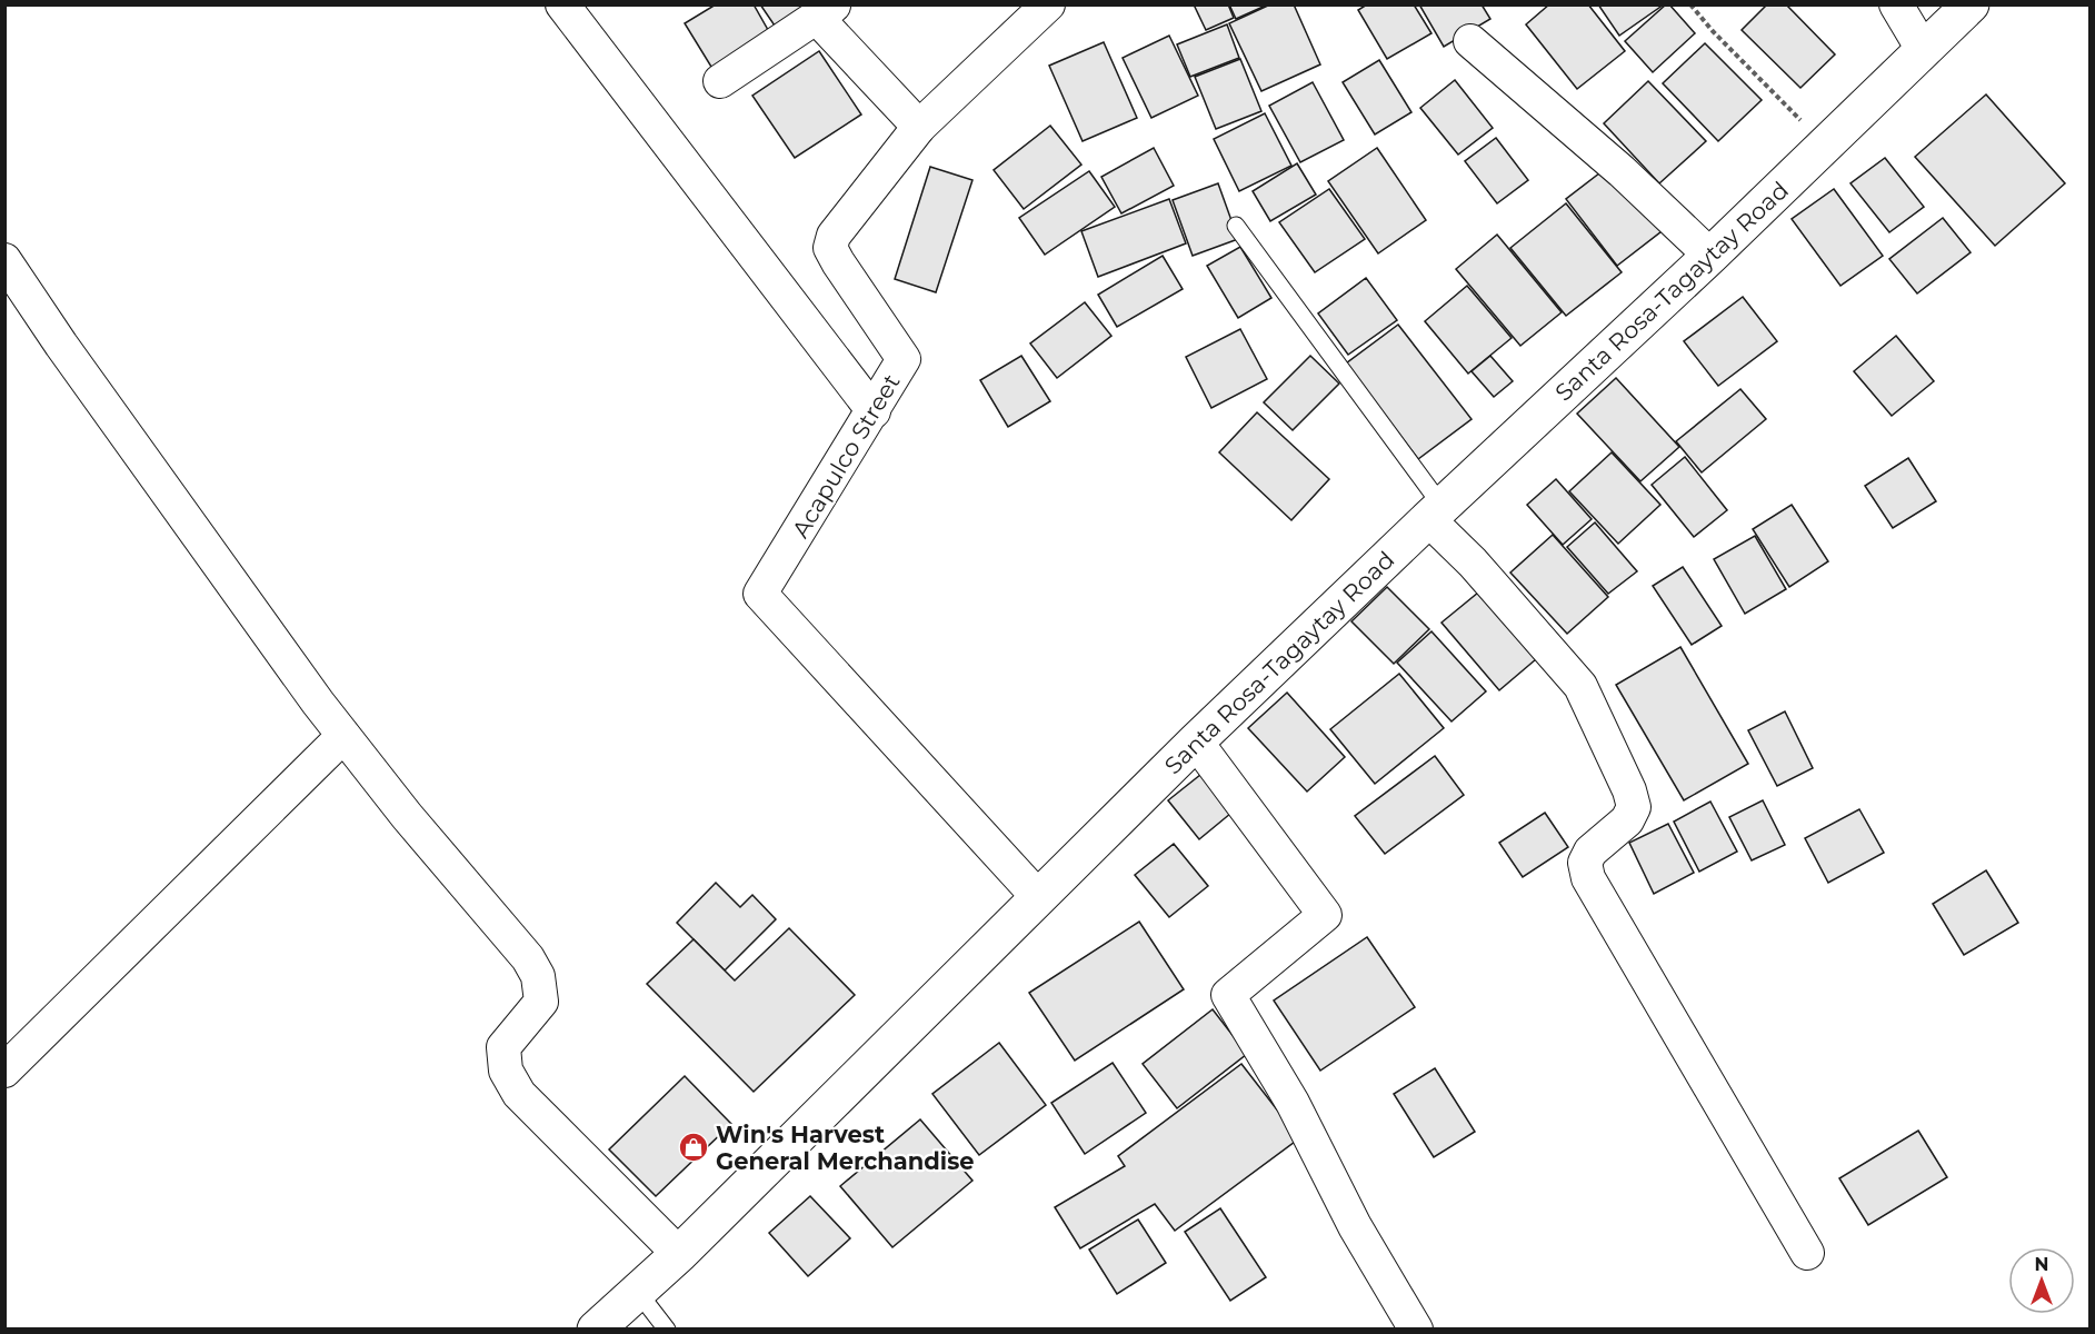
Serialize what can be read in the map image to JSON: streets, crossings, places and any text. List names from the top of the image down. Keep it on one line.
{"streets":{"main road":["Santa Rosa-Tagaytay Road"],"street":["Acapulco Street"]},"crossings":[["Santa Rosa-Tagaytay Road","Acapulco Street"]],"places":{"shop":["Win's Harvest General Merchandise"]},"north":"top"}
